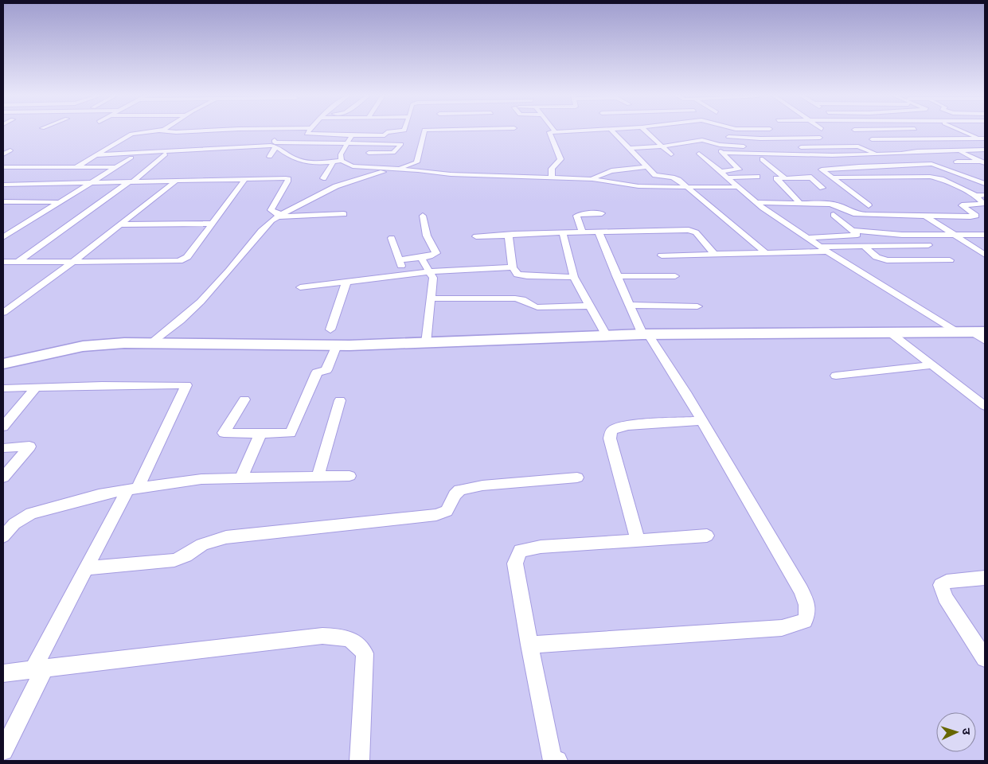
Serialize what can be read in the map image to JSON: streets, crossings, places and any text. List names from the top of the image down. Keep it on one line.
{"north":"right"}
